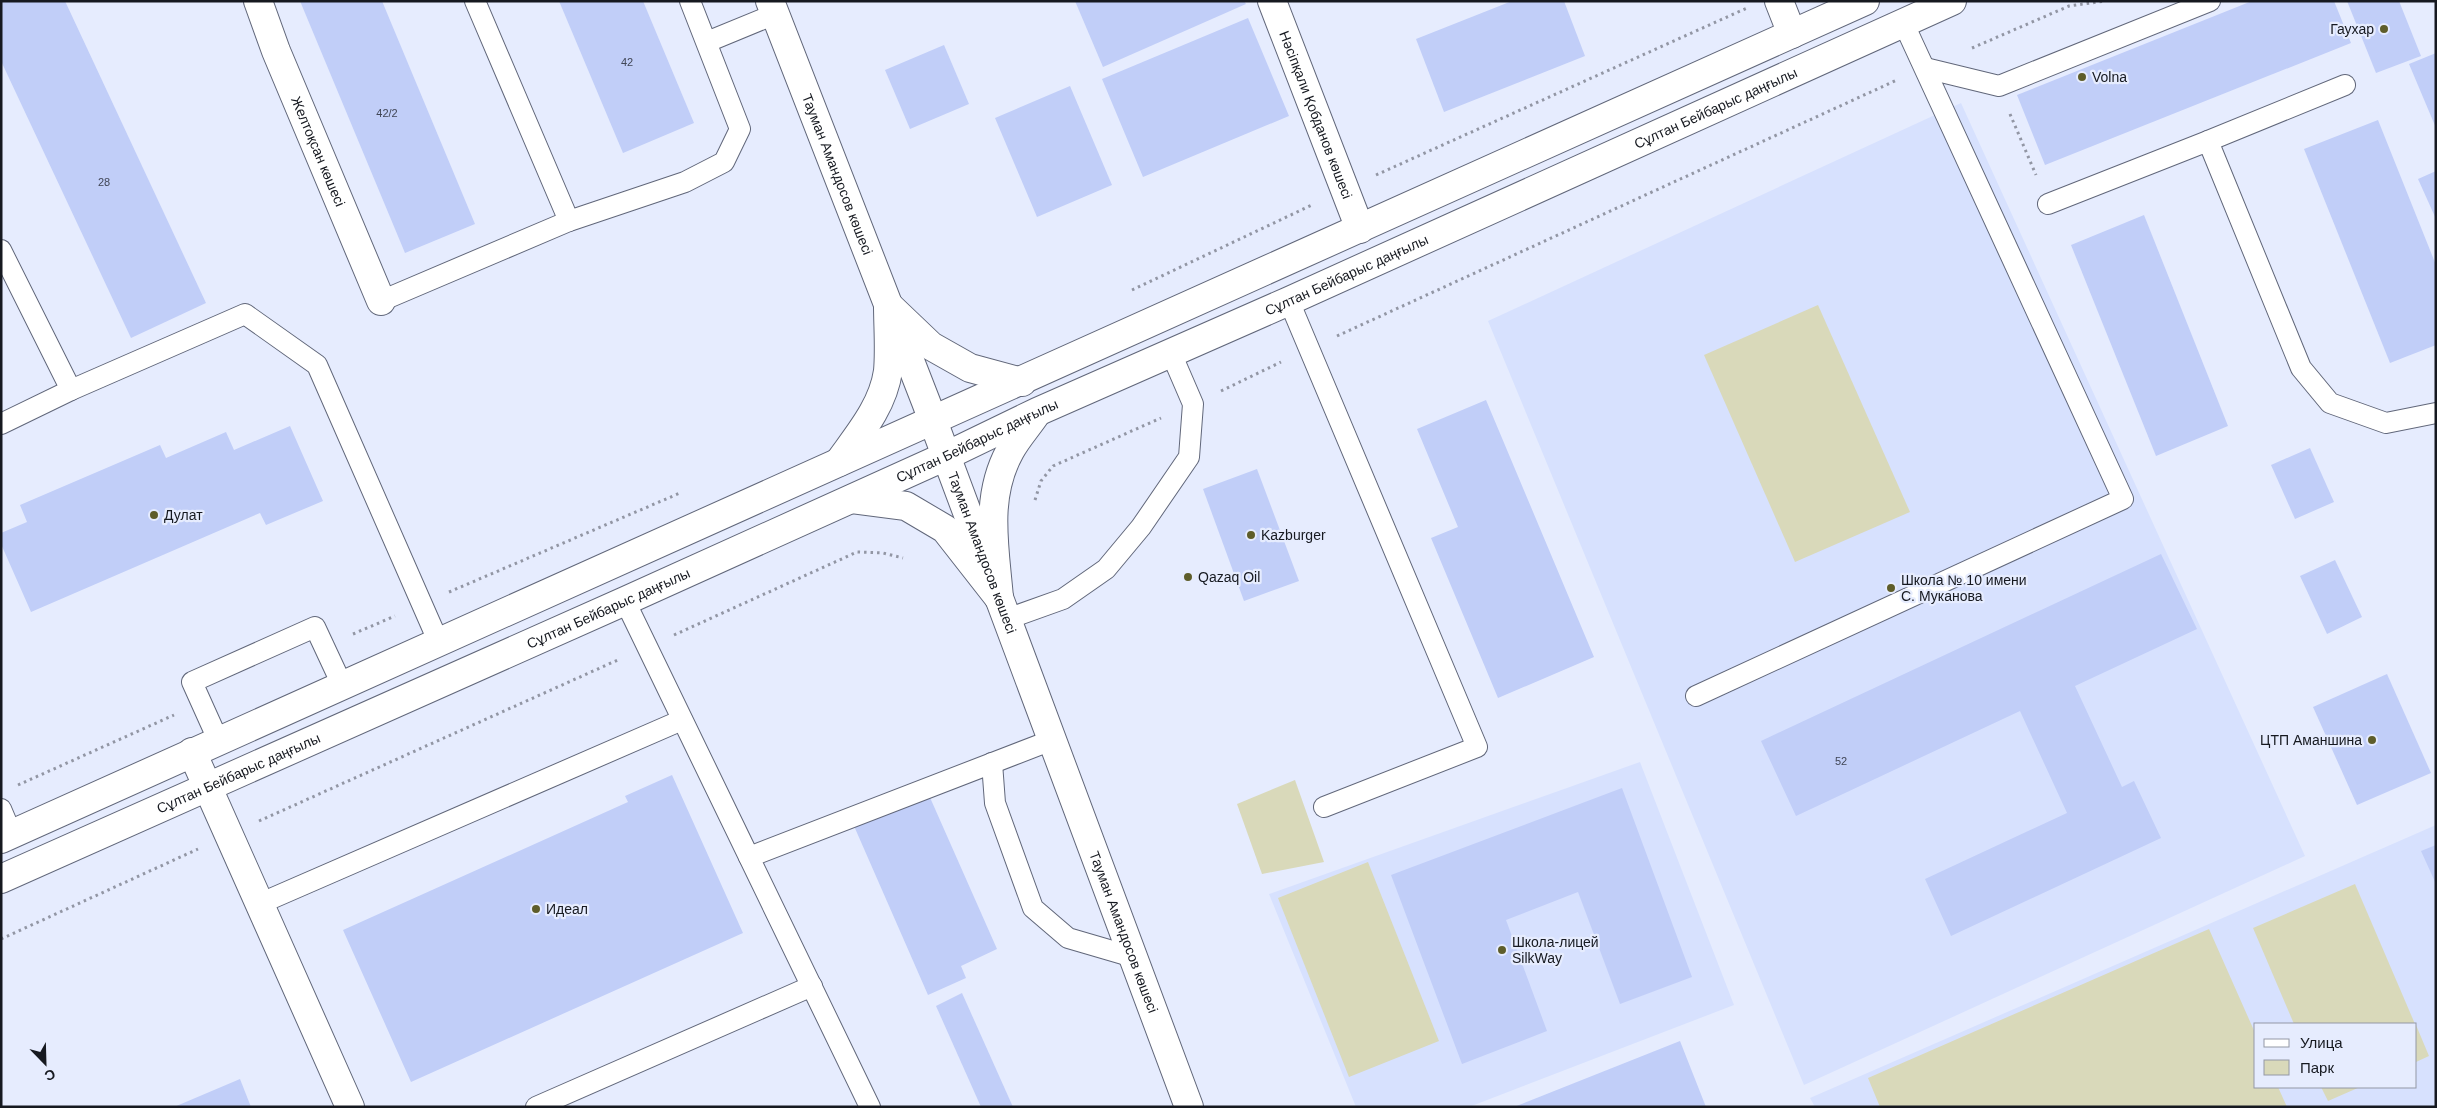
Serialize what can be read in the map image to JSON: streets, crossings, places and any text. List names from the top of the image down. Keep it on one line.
{"streets":{"main road":["Сұлтан Бейбарыс даңғылы","Нәсіпқали Қобданов көшесі","Желтоқсан көшесі","Тауман Амандосов көшесі"]},"crossings":[["Сұлтан Бейбарыс даңғылы","Тауман Амандосов көшесі"]],"places":["Гаухар","Volna","Дулат","Kazburger","Qazaq Oil","Школа № 10 имени С. Муканова","ЦТП Аманшина","Идеал","Школа-лицей SilkWay"],"house_numbers":["42","42/2","28","52"],"legend":["Улица","Парк"],"north":"bottom right"}
